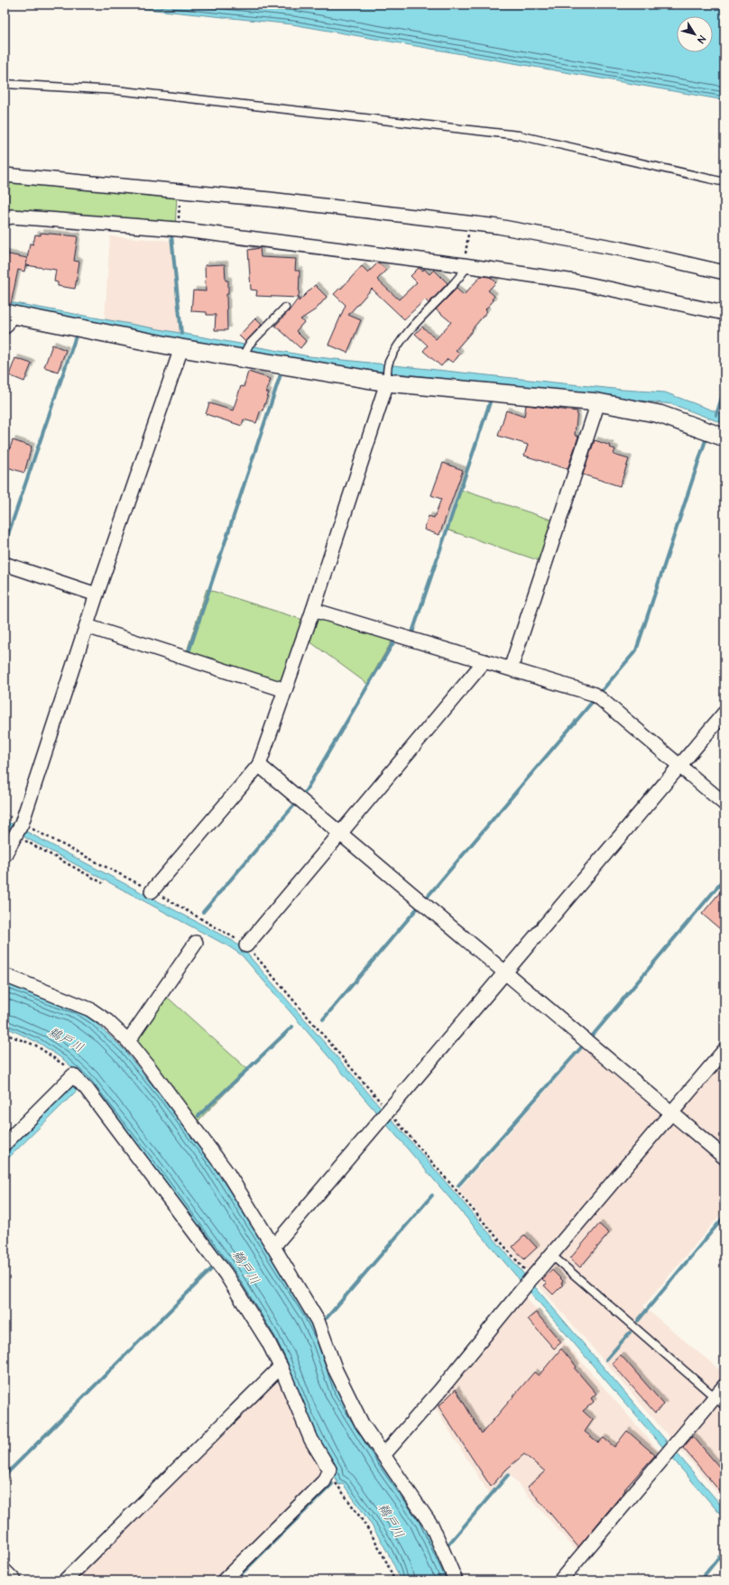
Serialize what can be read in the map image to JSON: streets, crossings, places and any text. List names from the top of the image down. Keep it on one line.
{"water":["鵜戸川"],"north":"bottom right"}
